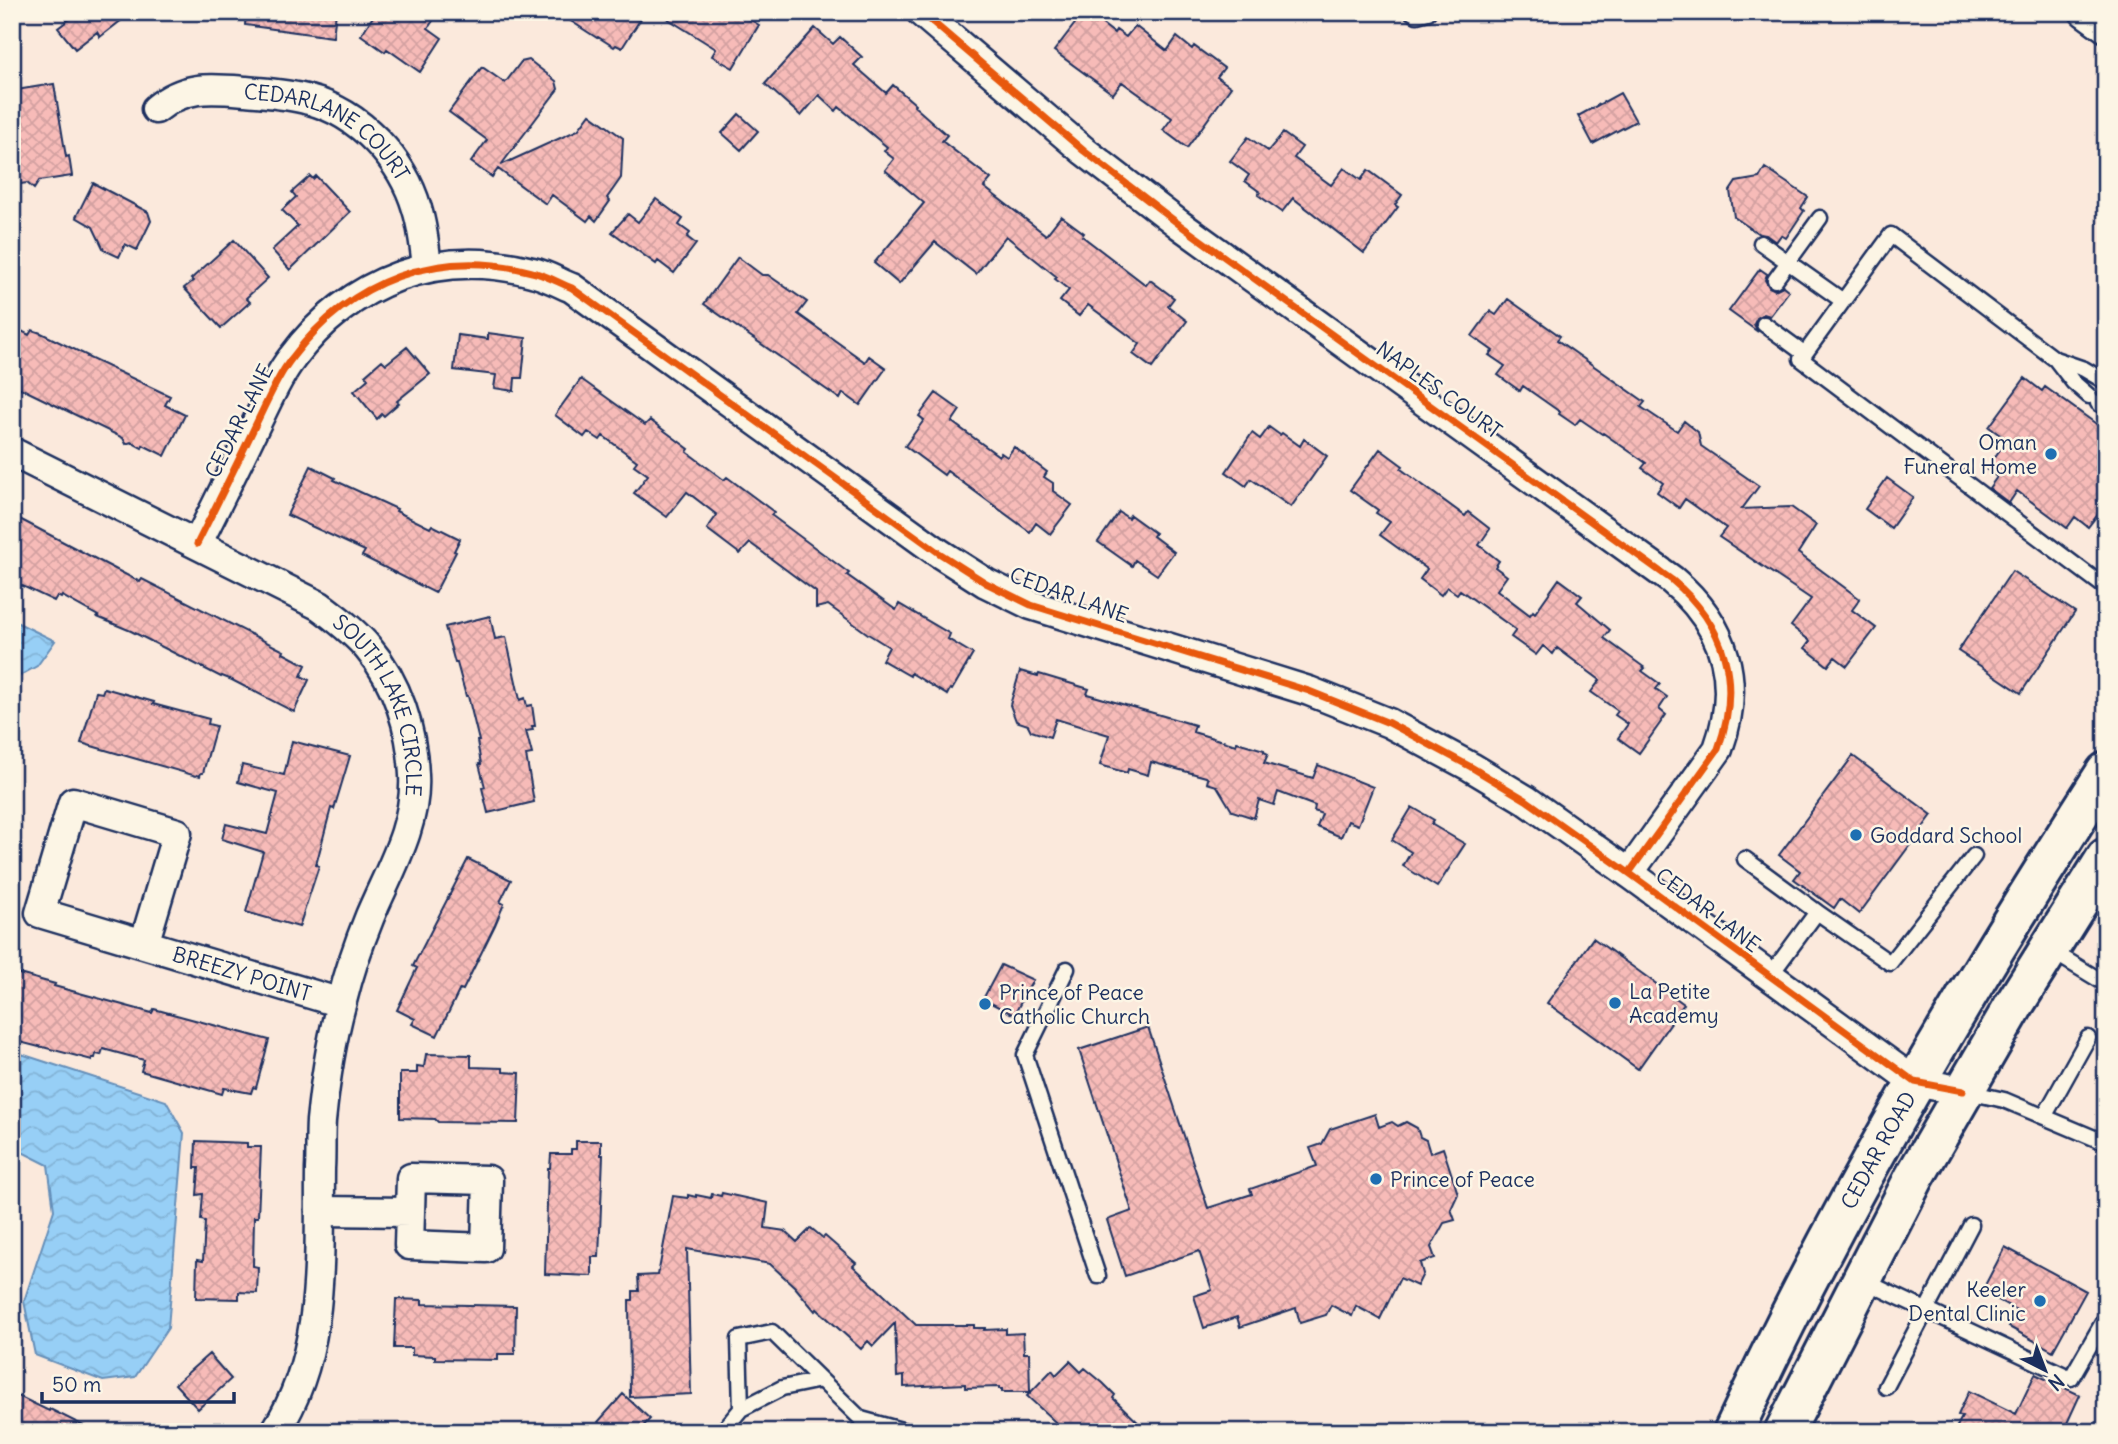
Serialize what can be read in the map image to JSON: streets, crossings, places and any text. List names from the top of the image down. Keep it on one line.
{"streets":{"main road":["CEDAR ROAD"],"street":["CEDARLANE COURT","NAPLES COURT","CEDAR LANE","SOUTH LAKE CIRCLE","BREEZY POINT"]},"crossings":[["CEDARLANE COURT","CEDAR LANE"],["NAPLES COURT","CEDAR LANE"],["CEDAR LANE","SOUTH LAKE CIRCLE"],["CEDAR LANE","CEDAR ROAD"],["SOUTH LAKE CIRCLE","BREEZY POINT"]],"places":["Oman Funeral Home","Goddard School","La Petite Academy","Prince of Peace Catholic Church","Prince of Peace","Keeler Dental Clinic"],"scale_bar":"50 m","north":"bottom right"}
